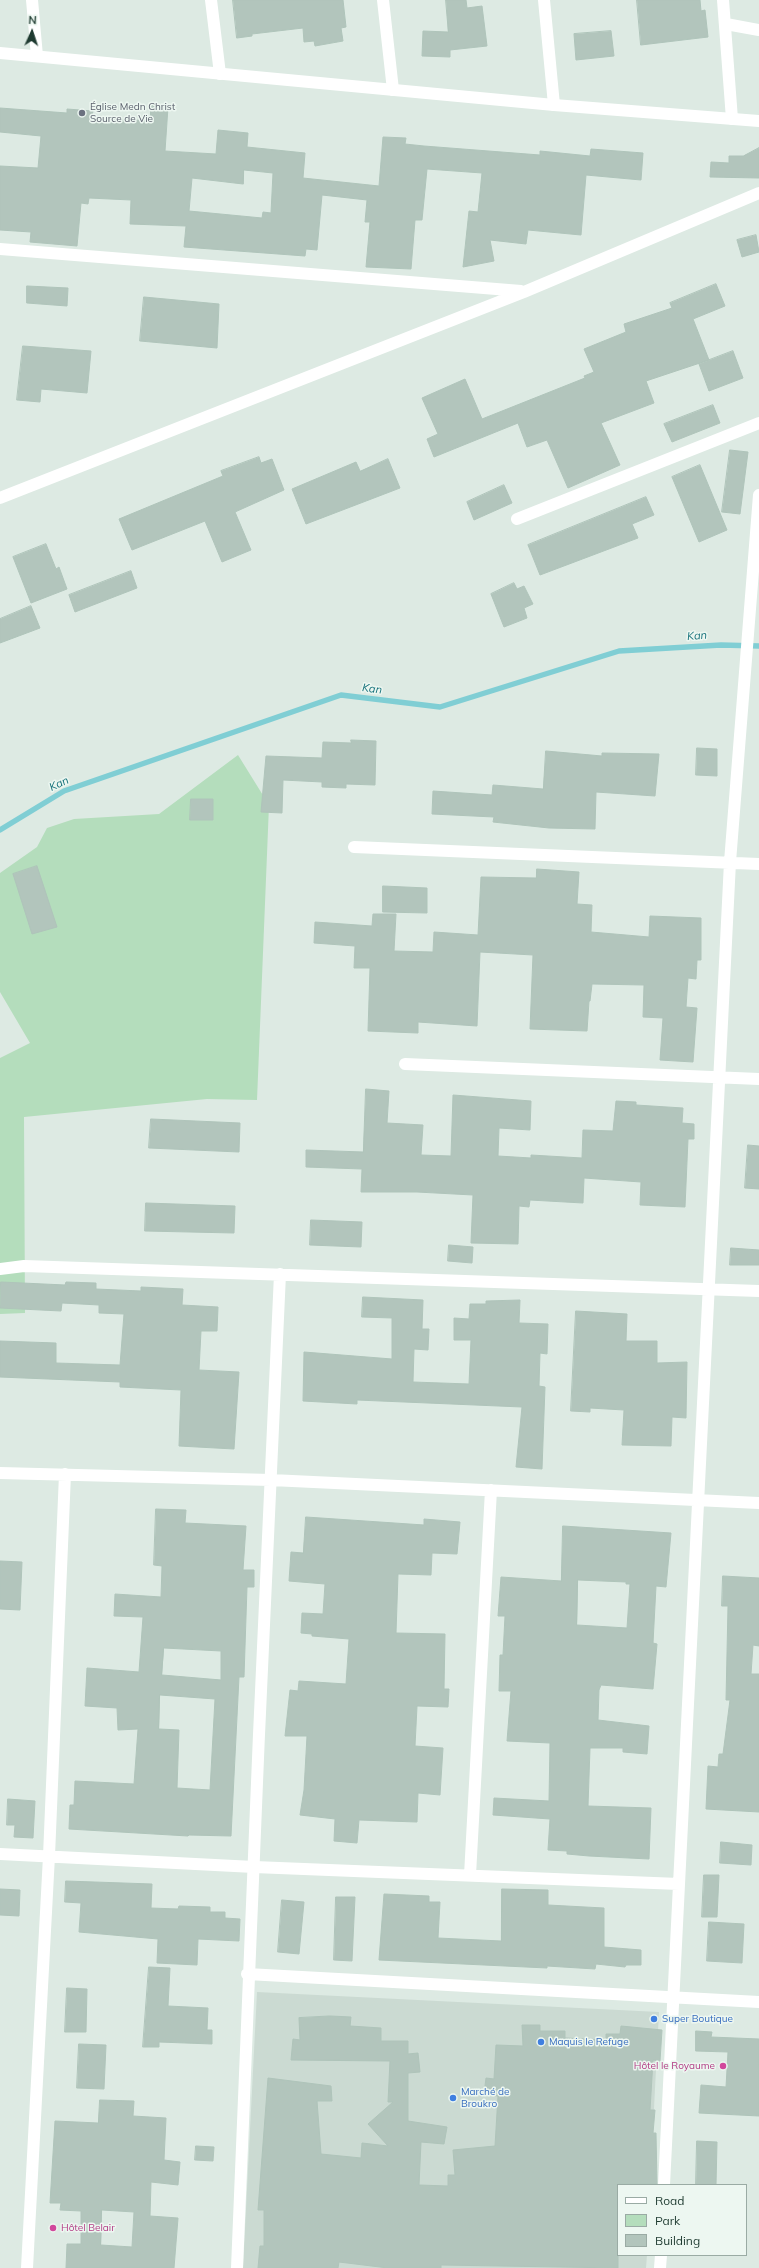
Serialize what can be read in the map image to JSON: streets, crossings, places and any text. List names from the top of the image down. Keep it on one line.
{"water":["Kan"],"places":["Église Medn Christ Source de Vie","Super Boutique","Maquis le Refuge","Hôtel le Royaume","Marché de Broukro","Hôtel Belair"],"legend":["Road","Park","Building"],"north":"top"}
